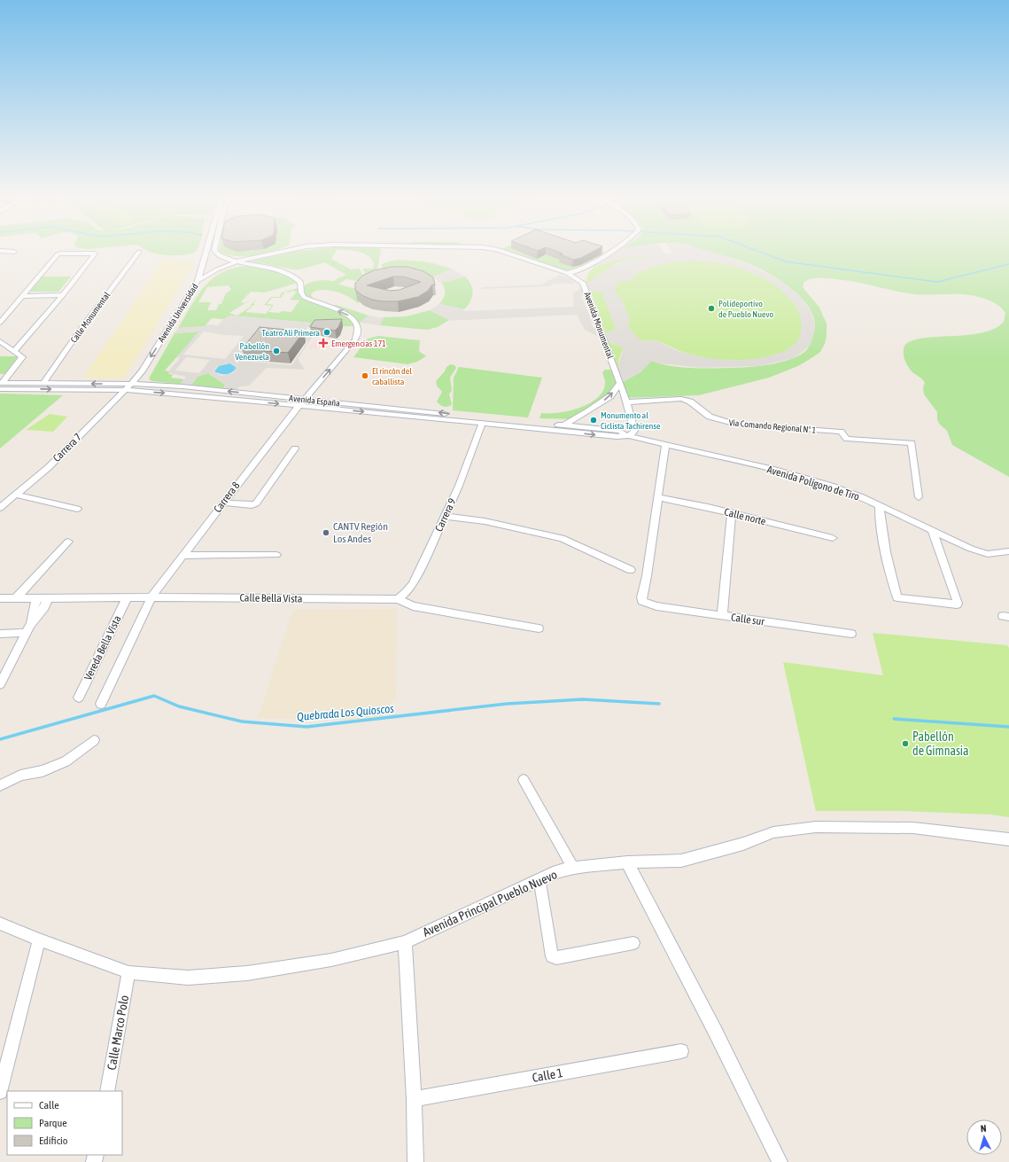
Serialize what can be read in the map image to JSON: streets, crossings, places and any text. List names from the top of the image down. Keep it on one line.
{"streets":{"street":["Avenida Universidad","Calle Monumental","Avenida Monumental","Avenida España","Vía Comando Regional Nº 1","Carrera 7","Avenida Polígono de Tiro","Carrera 8","Carrera 9","Calle norte","Calle Bella Vista","Calle sur","Vereda Bella Vista","Avenida Principal Pueblo Nuevo","Calle Marco Polo","Calle 1"]},"crossings":[["Avenida Universidad","Avenida España"],["Avenida Universidad","Carrera 7"],["Calle Monumental","Avenida España"],["Avenida Monumental","Avenida España"],["Avenida Monumental","Vía Comando Regional Nº 1"],["Avenida Monumental","Avenida Polígono de Tiro"],["Avenida España","Carrera 7"],["Avenida España","Avenida Polígono de Tiro"],["Avenida España","Carrera 8"],["Avenida España","Carrera 9"],["Carrera 8","Calle Bella Vista"],["Carrera 9","Calle Bella Vista"],["Calle norte","Calle sur"],["Calle Bella Vista","Vereda Bella Vista"],["Avenida Principal Pueblo Nuevo","Calle Marco Polo"]],"one_way":["Avenida Universidad"],"water":["Quebrada Los Quioscos"],"places":{"other":["Polideportivo de Pueblo Nuevo","Teatro Alí Primera","Pabellón Venezuela","El rincón del caballista","Monumento al Ciclista Tachirense","CANTV Región Los Andes","Pabellón de Gimnasia"],"health":["Emergencias 171"]},"legend":["Calle","Parque","Edificio"],"north":"top"}
